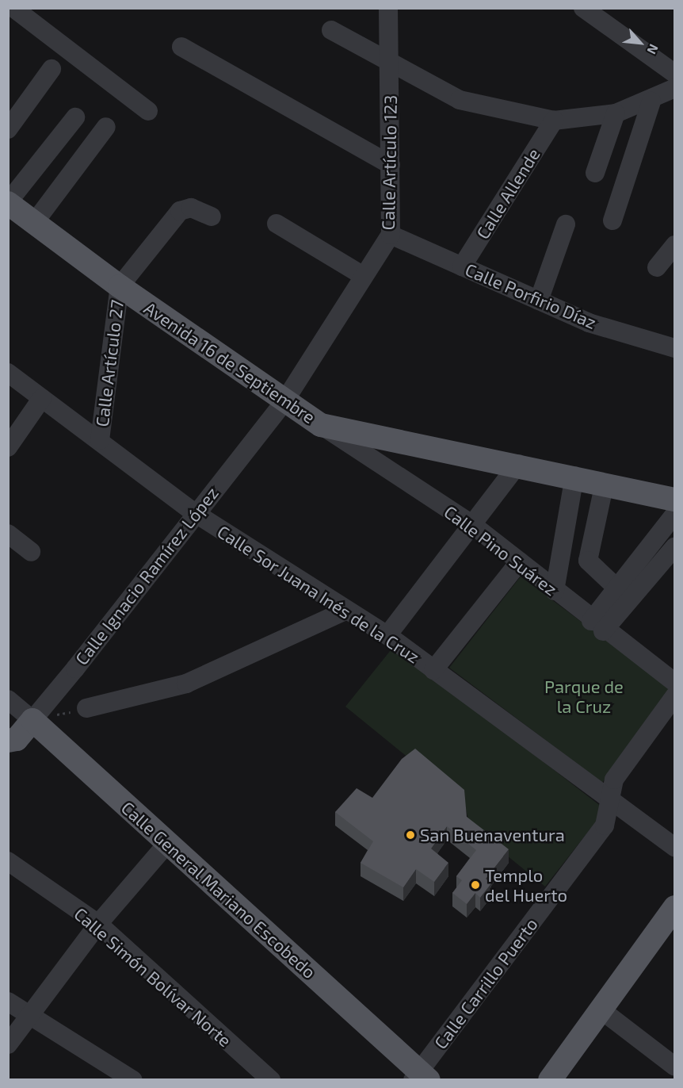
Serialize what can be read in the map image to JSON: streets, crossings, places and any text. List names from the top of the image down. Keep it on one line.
{"streets":{"main road":["Avenida 16 de Septiembre","Calle Ignacio Ramírez López","Calle General Mariano Escobedo"],"street":["Calle Artículo 123","Calle Allende","Calle Porfirio Díaz","Calle Artículo 27","Calle Pino Suárez","Calle Sor Juana Inés de la Cruz","Calle Simón Bolívar Norte","Calle Carrillo Puerto"]},"crossings":[["Calle Artículo 123","Calle Porfirio Díaz"],["Calle Artículo 123","Avenida 16 de Septiembre"],["Calle Artículo 123","Calle Ignacio Ramírez López"],["Calle Allende","Calle Porfirio Díaz"],["Avenida 16 de Septiembre","Calle Artículo 27"],["Avenida 16 de Septiembre","Calle Pino Suárez"],["Avenida 16 de Septiembre","Calle Ignacio Ramírez López"],["Calle Artículo 27","Calle Sor Juana Inés de la Cruz"],["Calle Ignacio Ramírez López","Calle Sor Juana Inés de la Cruz"],["Calle Ignacio Ramírez López","Calle General Mariano Escobedo"],["Calle Sor Juana Inés de la Cruz","Calle Carrillo Puerto"],["Calle General Mariano Escobedo","Calle Carrillo Puerto"]],"parks":["Parque de la Cruz"],"places":["San Buenaventura","Templo del Huerto"],"north":"bottom right"}
